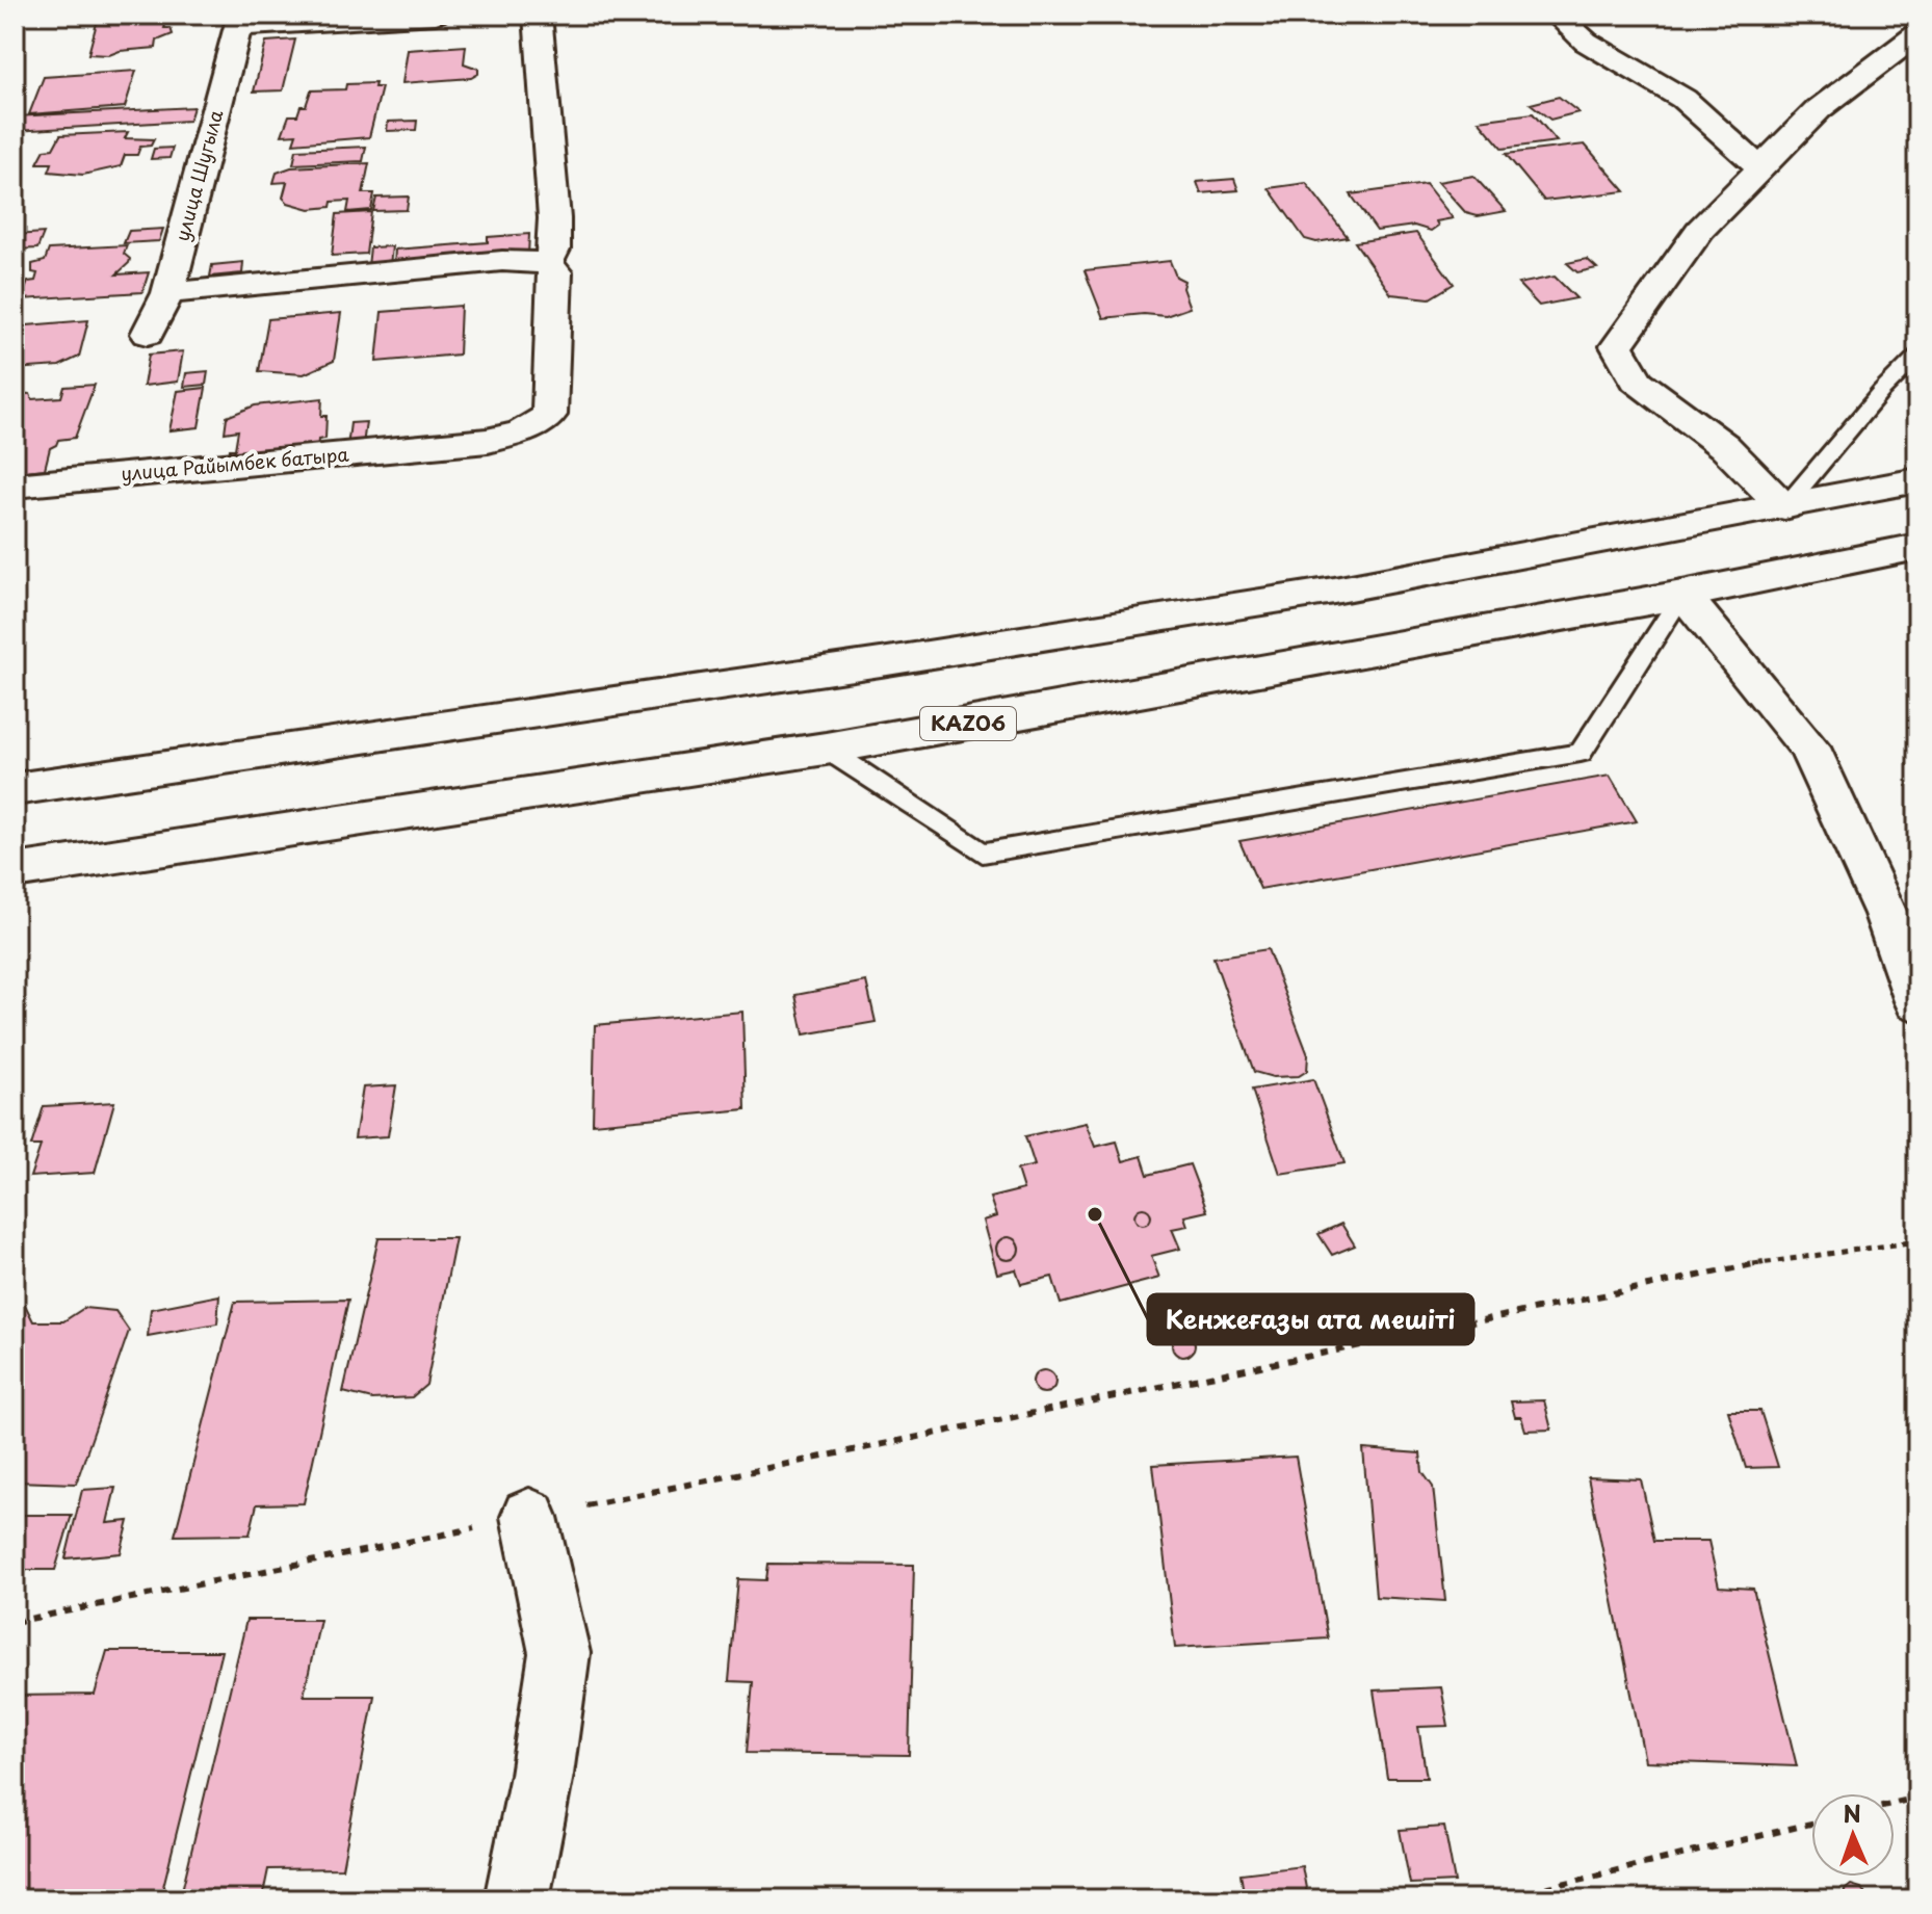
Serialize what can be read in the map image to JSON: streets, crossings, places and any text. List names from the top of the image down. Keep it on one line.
{"streets":{"main road":["улица Шугыла","улица Райымбек батыра","KАZ06"]},"places":["Кенжеғазы ата мешіті"],"north":"top"}
